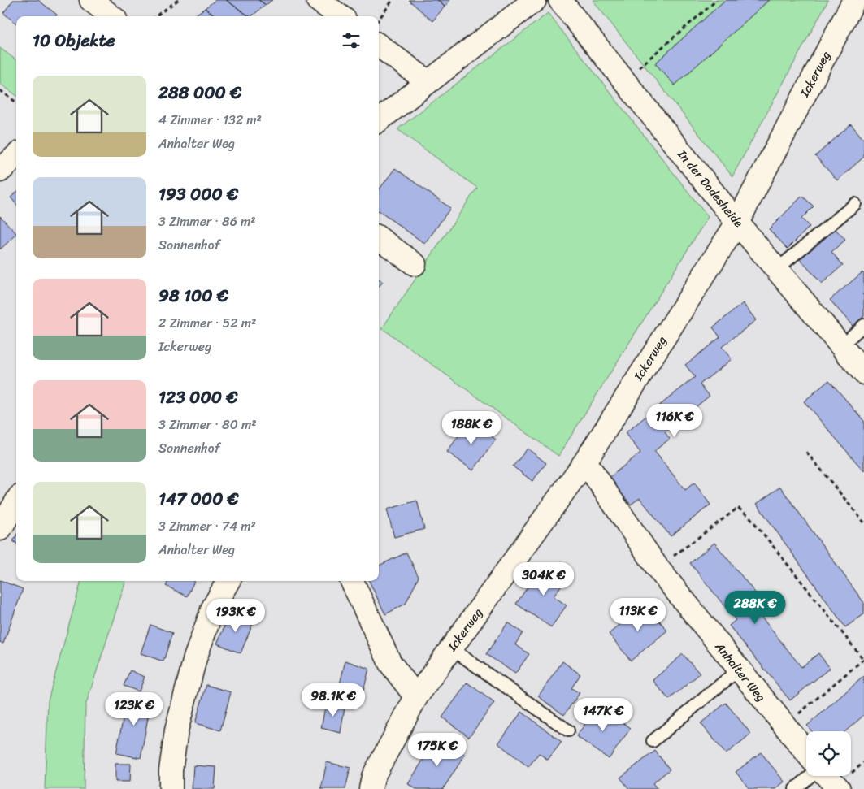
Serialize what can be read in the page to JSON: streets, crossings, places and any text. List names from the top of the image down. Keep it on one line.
{"streets":{"street":["Ickerweg","In der Dodesheide","Anhalter Weg"]},"crossings":[["Ickerweg","In der Dodesheide"],["Ickerweg","Anhalter Weg"]],"page":{"heading":"10 Objekte","list":[{"name":"288 000 €","note":"4 Zimmer · 132 m² · Anhalter Weg"},{"name":"193 000 €","note":"3 Zimmer · 86 m² · Sonnenhof"},{"name":"98 100 €","note":"2 Zimmer · 52 m² · Ickerweg"},{"name":"123 000 €","note":"3 Zimmer · 80 m² · Sonnenhof"},{"name":"147 000 €","note":"3 Zimmer · 74 m² · Anhalter Weg"}],"price":["116K €","188K €","304K €","288K €","113K €","193K €","98.1K €","123K €","147K €","175K €"]}}
